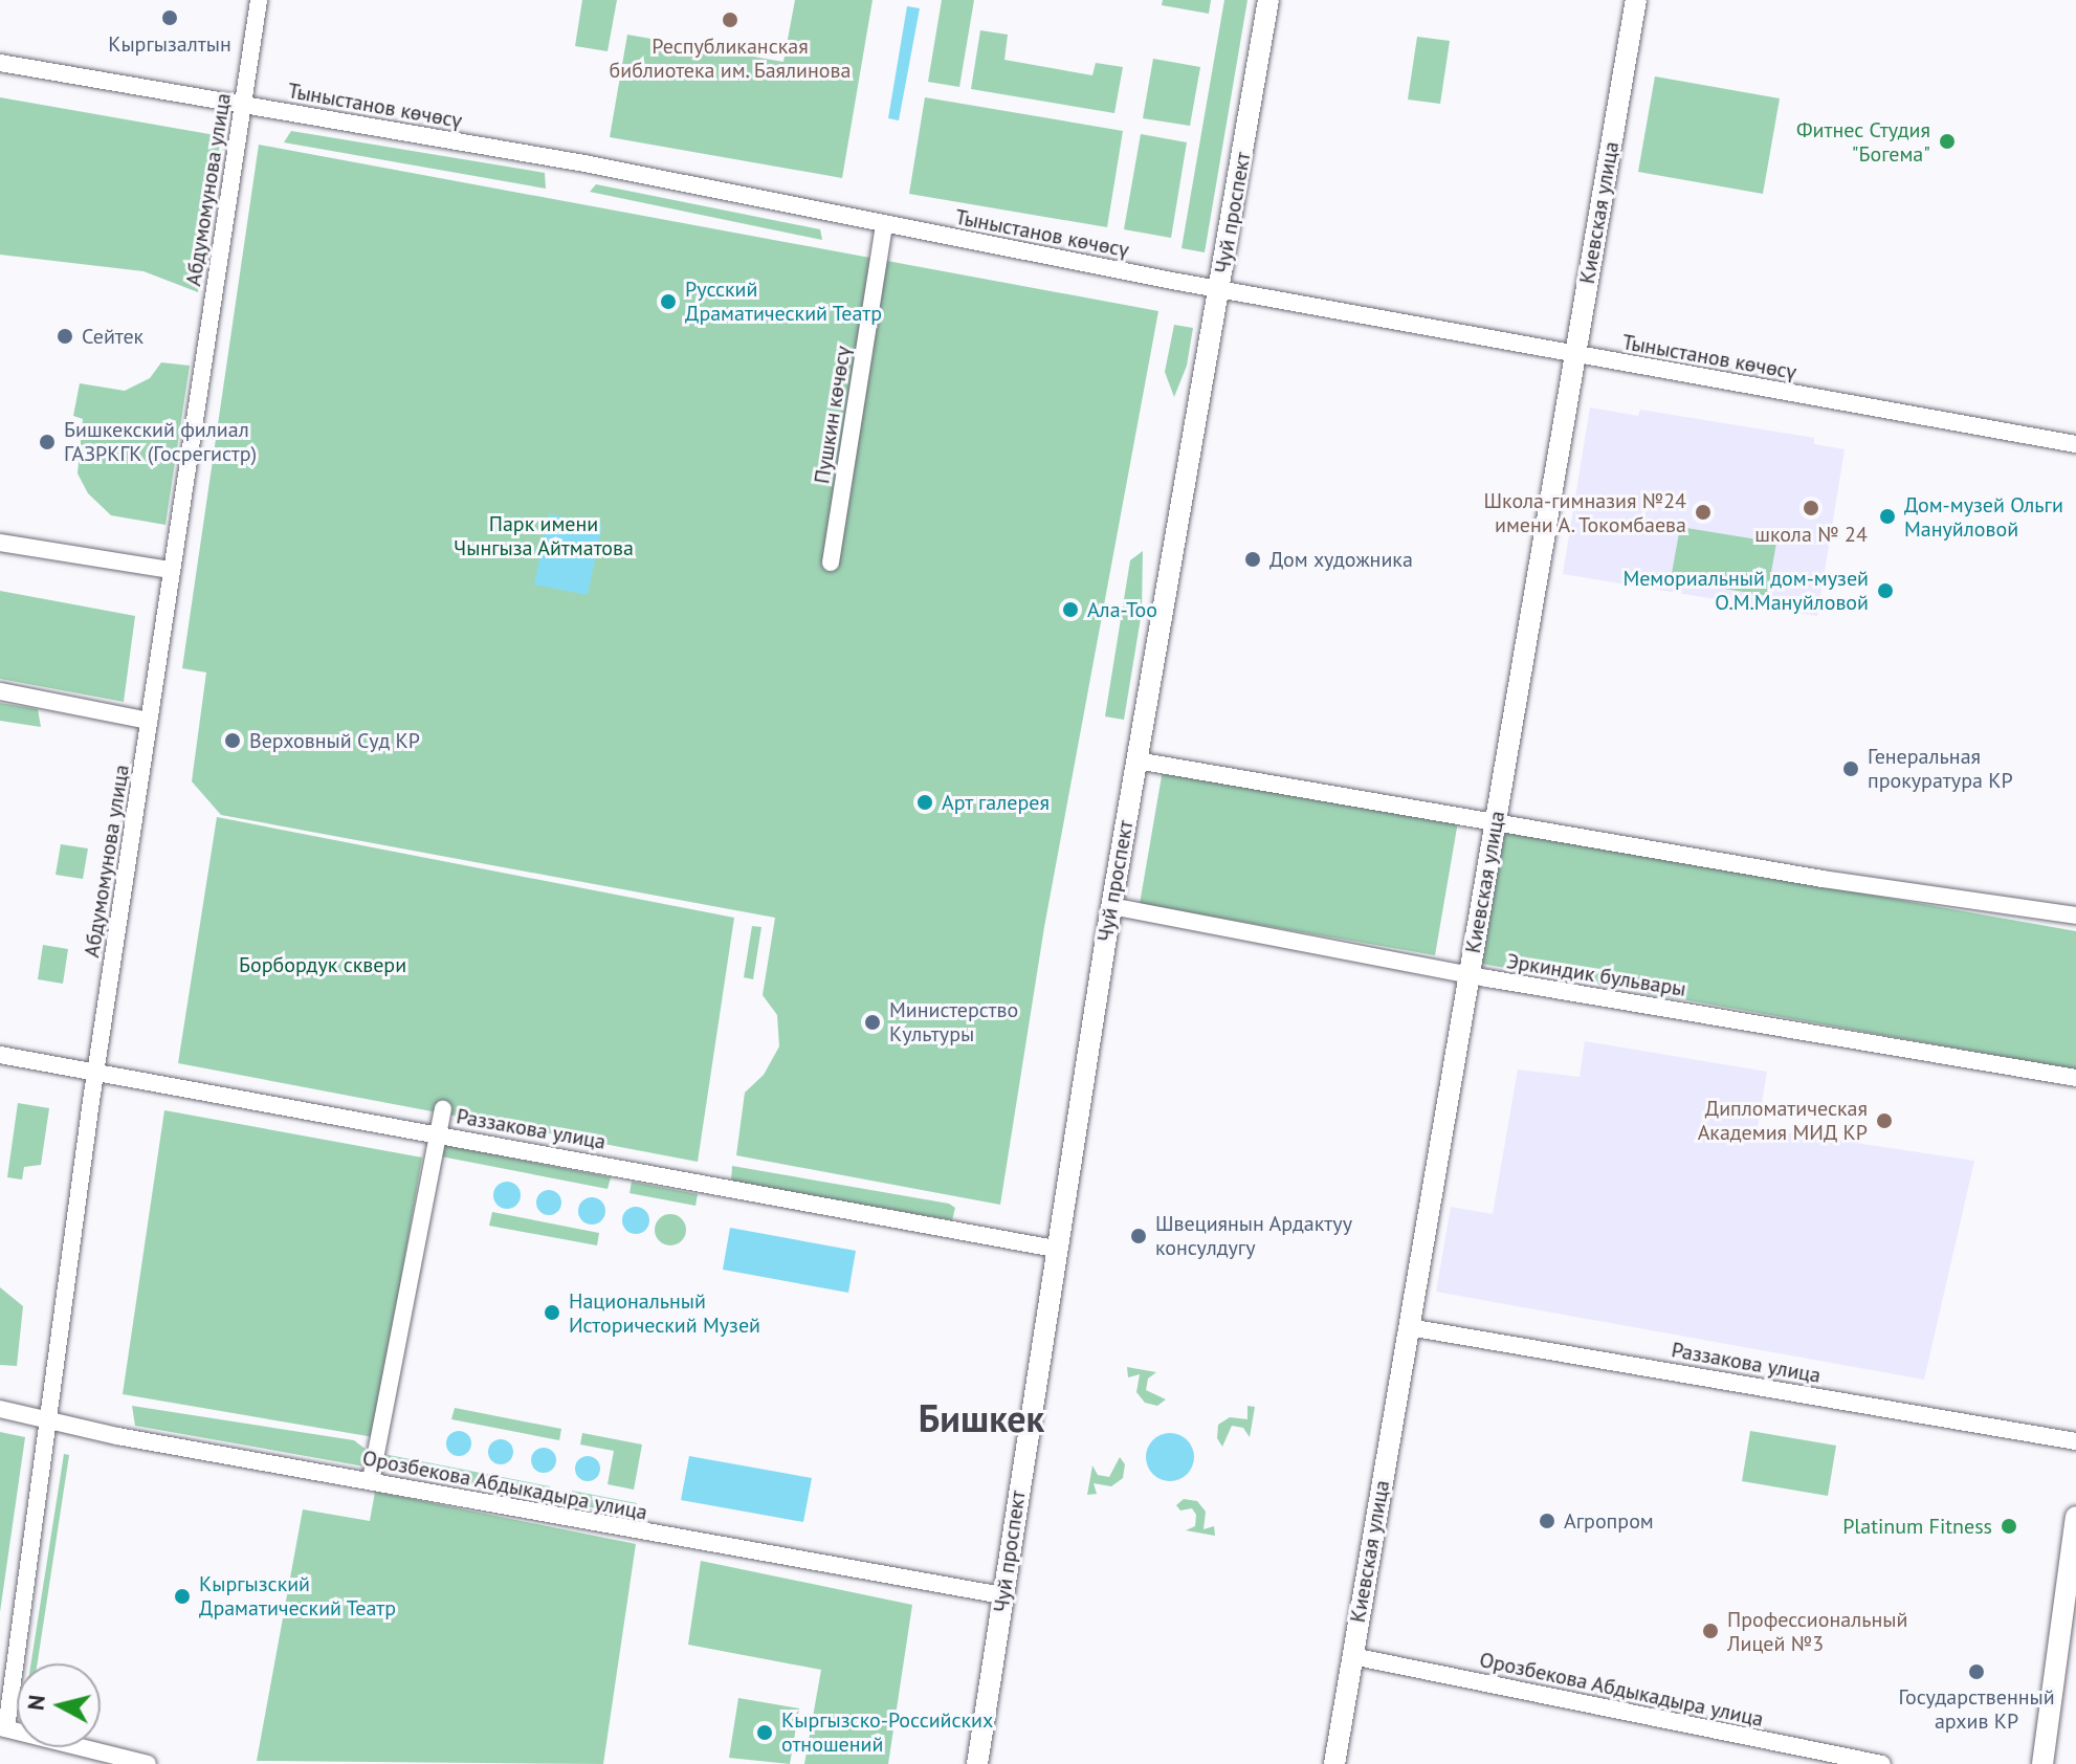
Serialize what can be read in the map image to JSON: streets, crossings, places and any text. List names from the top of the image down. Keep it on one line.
{"streets":{"main road":["Чуй проспект","Киевская улица"],"street":["Тыныстанов көчөсү","Абдумомунова улица","Пушкин көчөсү","Эркиндик бульвары","Раззакова улица","Орозбекова Абдыкадыра улица"]},"crossings":[["Тыныстанов көчөсү","Абдумомунова улица"],["Тыныстанов көчөсү","Чуй проспект"],["Тыныстанов көчөсү","Киевская улица"],["Тыныстанов көчөсү","Пушкин көчөсү"],["Абдумомунова улица","Раззакова улица"],["Абдумомунова улица","Орозбекова Абдыкадыра улица"],["Чуй проспект","Эркиндик бульвары"],["Чуй проспект","Раззакова улица"],["Чуй проспект","Орозбекова Абдыкадыра улица"],["Киевская улица","Эркиндик бульвары"],["Киевская улица","Раззакова улица"],["Киевская улица","Орозбекова Абдыкадыра улица"]],"districts":["Бишкек"],"parks":["Парк имени Чынгыза Айтматова","Борбордук сквери"],"places":["Кыргызалтын","Республиканская библиотека им. Баялинова","Фитнес Студия \"Богема\"","Русский Драматический Театр","Сейтек","Бишкекский филиал ГАЗРКГК (Госрегистр)","школа № 24","Школа-гимназия №24 имени А. Токомбаева","Дом-музей Ольги Мануйловой","Дом художника","Мемориальный дом-музей О.М.Мануйловой","Ала-Тоо","Верховный Суд КР","Генеральная прокуратура КР","Арт галерея","Министерство Культуры","Дипломатическая Академия МИД КР","Швециянын Ардактуу консулдугу","Национальный Исторический Музей","Агропром","Platinum Fitness","Кыргызский Драматический Театр","Профессиональный Лицей №3","Государственный архив КР","Кыргызско-Российских отношений"],"north":"left"}
